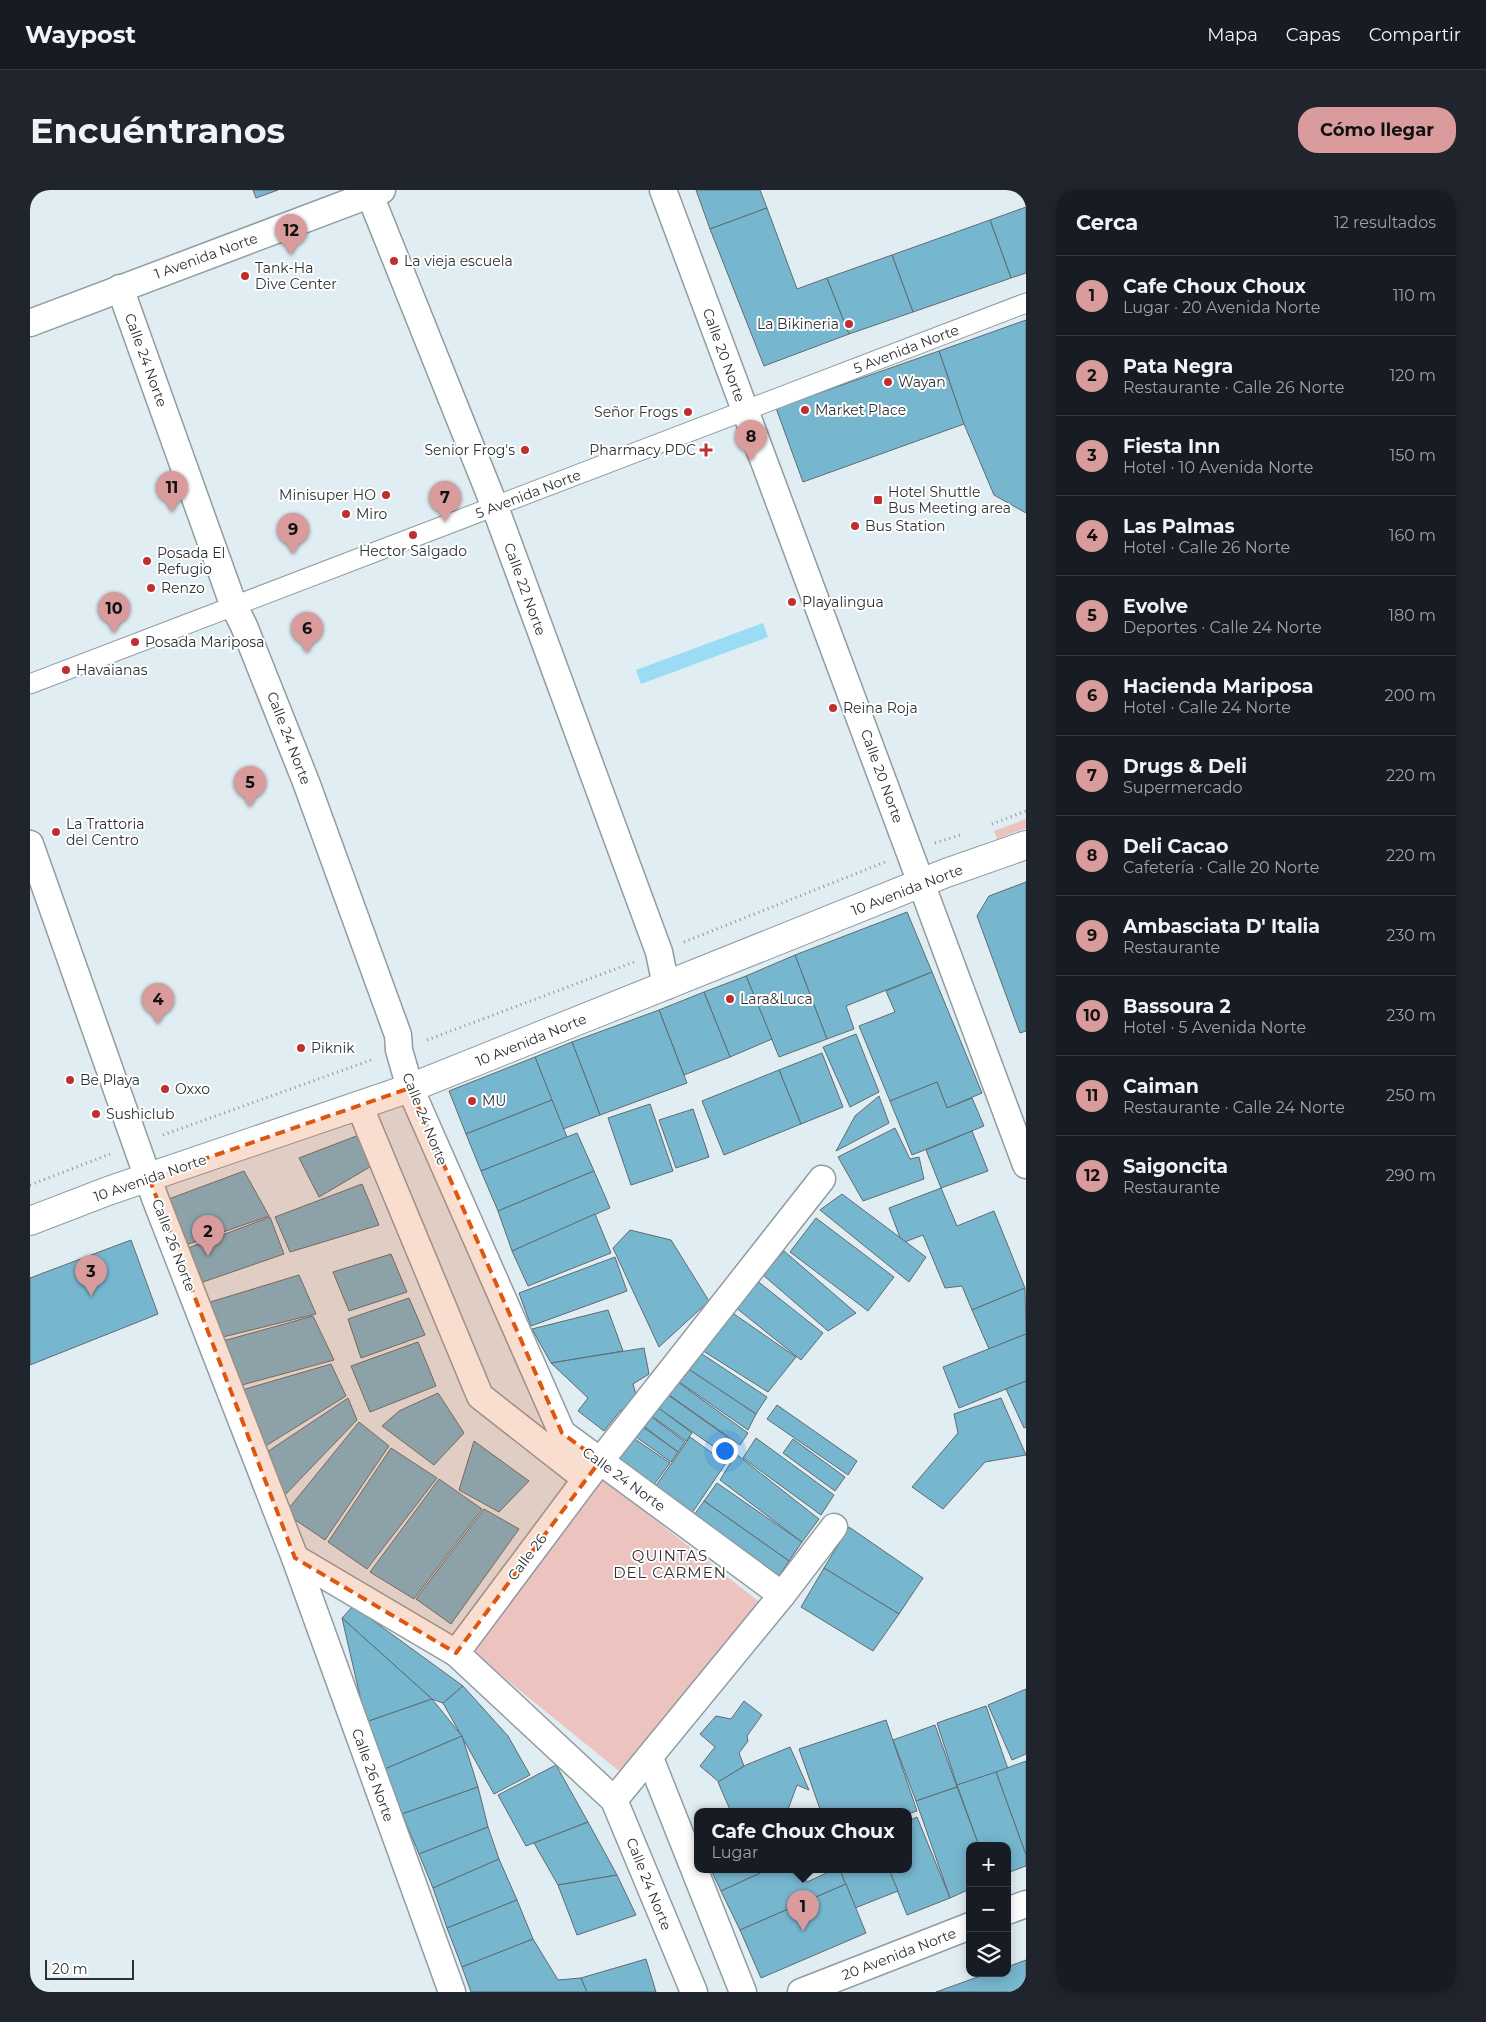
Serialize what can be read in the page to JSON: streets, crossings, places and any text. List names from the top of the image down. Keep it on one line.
{"streets":{"street":["1 Avenida Norte","5 Avenida Norte","Calle 20 Norte","Calle 24 Norte","Calle 22 Norte","10 Avenida Norte","Calle 26 Norte","Calle 26","20 Avenida Norte"]},"crossings":[["1 Avenida Norte","Calle 24 Norte"],["1 Avenida Norte","Calle 22 Norte"],["5 Avenida Norte","Calle 20 Norte"],["5 Avenida Norte","Calle 24 Norte"],["5 Avenida Norte","Calle 22 Norte"],["Calle 20 Norte","10 Avenida Norte"],["Calle 24 Norte","10 Avenida Norte"],["Calle 24 Norte","Calle 26"],["Calle 22 Norte","10 Avenida Norte"],["10 Avenida Norte","Calle 26 Norte"]],"districts":["QUINTAS DEL CARMEN"],"places":{"other":["La vieja escuela","Tank-Ha Dive Center","La Bikineria","Wayan","Market Place","Señor Frogs","Senior Frog's","Minisuper HO","Miro","Bus Station","Hector Salgado","Posada El Refugio","Renzo","Playalingua","Posada Mariposa","Havaianas","Reina Roja","La Trattoria del Centro","Lara&Luca","Piknik","Be Playa","Oxxo","MU","Sushiclub"],"health":["Pharmacy PDC"],"transit":["Hotel Shuttle Bus Meeting area"]},"scale_bar":"20 m","page":{"header":"Waypost","nav":["Mapa","Capas","Compartir"],"buttons":"Cómo llegar","title":"Encuéntranos","heading":["Cerca","12 resultados"],"pins":["12","8","11","7","9","10","6","5","4","2","3","1"],"list":[{"mark":"1","name":"Cafe Choux Choux","note":"Lugar · 20 Avenida Norte","value":"110 m"},{"mark":"2","name":"Pata Negra","note":"Restaurante · Calle 26 Norte","value":"120 m"},{"mark":"3","name":"Fiesta Inn","note":"Hotel · 10 Avenida Norte","value":"150 m"},{"mark":"4","name":"Las Palmas","note":"Hotel · Calle 26 Norte","value":"160 m"},{"mark":"5","name":"Evolve","note":"Deportes · Calle 24 Norte","value":"180 m"},{"mark":"6","name":"Hacienda Mariposa","note":"Hotel · Calle 24 Norte","value":"200 m"},{"mark":"7","name":"Drugs & Deli","note":"Supermercado","value":"220 m"},{"mark":"8","name":"Deli Cacao","note":"Cafetería · Calle 20 Norte","value":"220 m"},{"mark":"9","name":"Ambasciata D' Italia","note":"Restaurante","value":"230 m"},{"mark":"10","name":"Bassoura 2","note":"Hotel · 5 Avenida Norte","value":"230 m"},{"mark":"11","name":"Caiman","note":"Restaurante · Calle 24 Norte","value":"250 m"},{"mark":"12","name":"Saigoncita","note":"Restaurante","value":"290 m"}],"popup":["Cafe Choux Choux","Lugar"],"map_buttons":["+","−"],"scale":"20 m"}}
